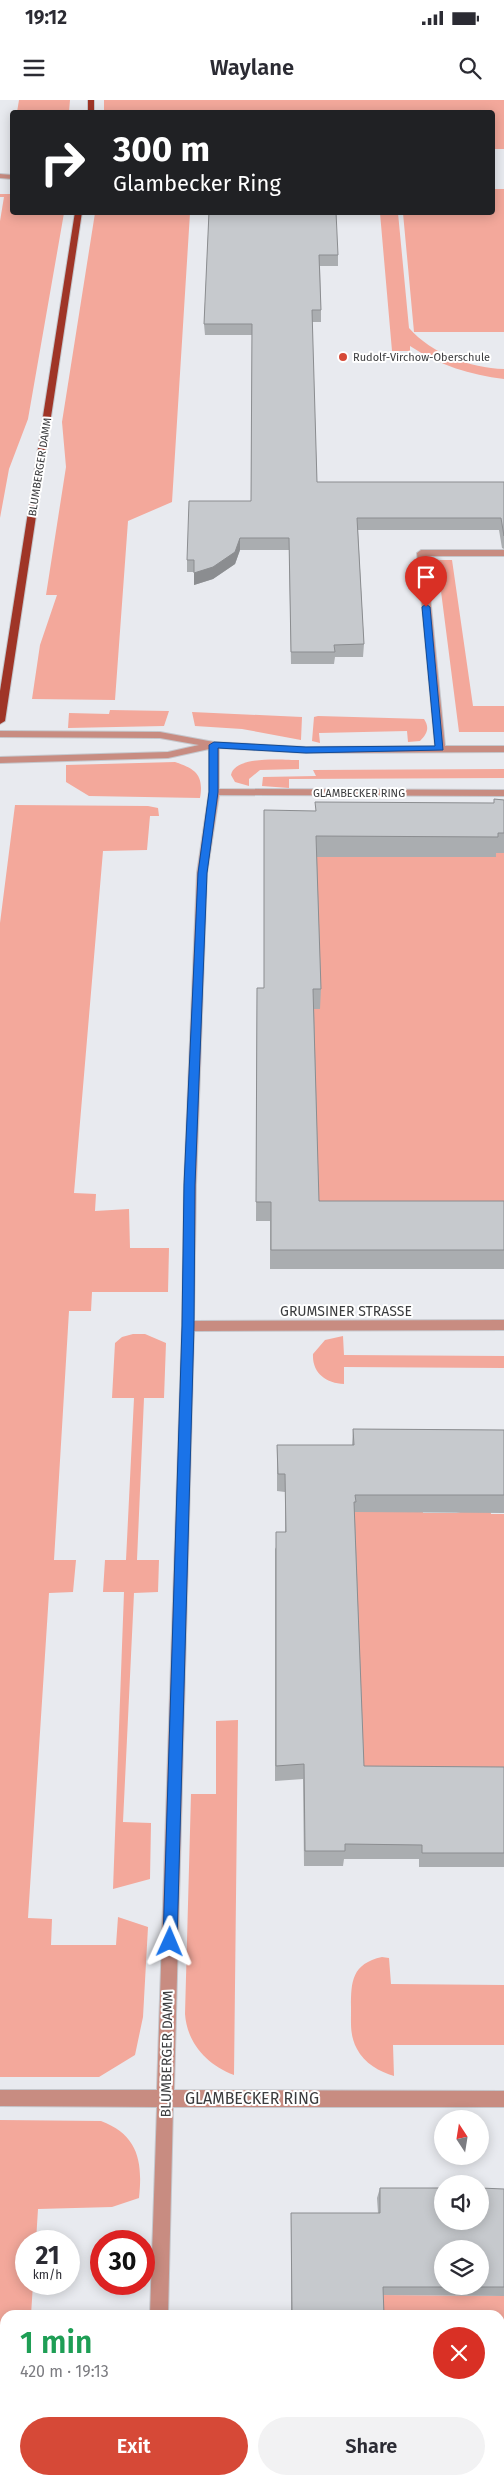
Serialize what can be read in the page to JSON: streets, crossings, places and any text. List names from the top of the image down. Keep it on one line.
{"streets":{"main road":["BLUMBERGER DAMM"],"street":["GLAMBECKER RING","GRUMSINER STRASSE"]},"crossings":[["BLUMBERGER DAMM","GLAMBECKER RING"],["BLUMBERGER DAMM","GRUMSINER STRASSE"]],"places":["Rudolf-Virchow-Oberschule"],"north":"top","page":{"status":"19:12","header":"Waylane","turn":["300 m","Glambecker Ring"],"speed":"21 km/h","limit":"30","heading":["1 min","420 m · 19:13"],"buttons":["Exit","Share"]}}
